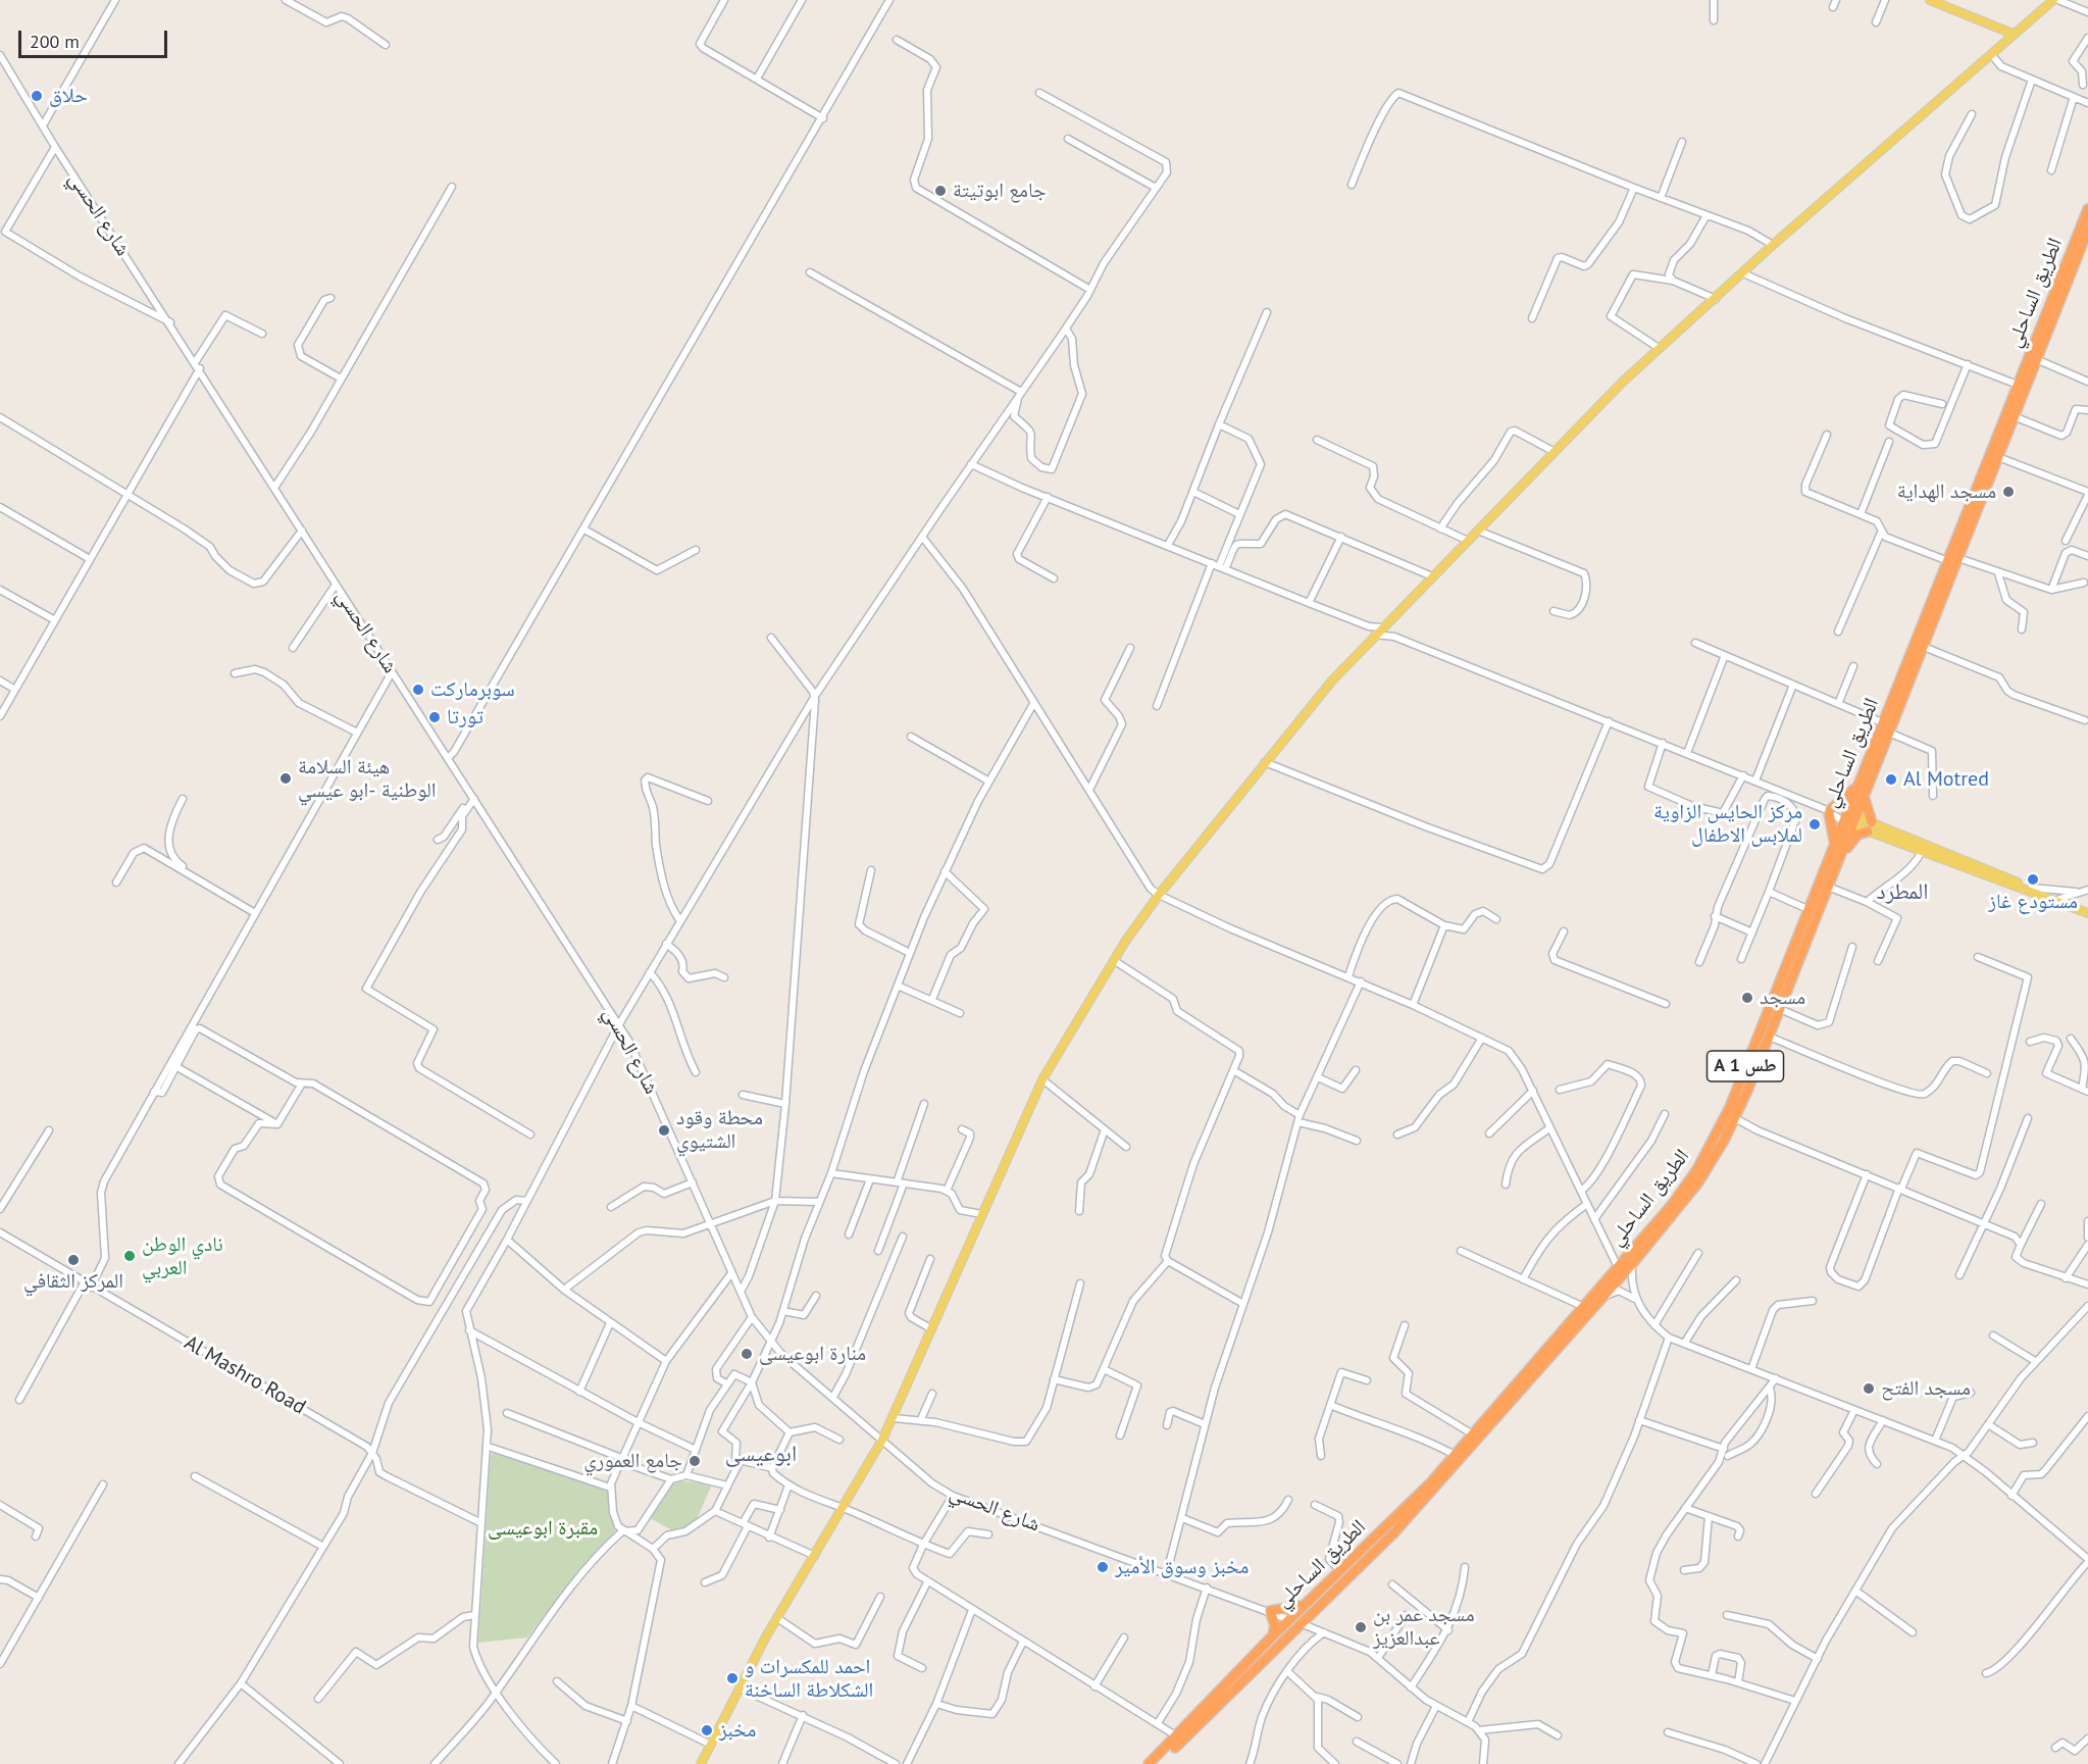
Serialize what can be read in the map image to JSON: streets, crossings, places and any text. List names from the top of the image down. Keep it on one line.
{"streets":{"highway":["الطريق الساحلي","A 1 طس"],"street":["شارع الحسي","Al Mashro Road"]},"crossings":[["شارع الحسي","الطريق الساحلي"]],"districts":["المطرد","ابوعيسى"],"parks":["مقبرة ابوعيسى"],"places":["حلاق","جامع ابوتيتة","مسجد الهداية","سوبرماركت","تورتا","هيئة السلامة الوطنية -ابو عيسي","Al Motred","مركز الحايس الزاوية لملابس الاطفال","مستودع غاز","مسجد","محطة وقود الشتيوي","نادي الوطن العربي","المركز الثقافي","منارة ابوعيسى","مسجد الفتح","جامع العموري","مخبز وسوق الأمير","مسجد عمر بن عبدالعزيز","احمد للمكسرات و الشكلاطة الساخنة","مخبز"],"scale_bar":"200 m"}
